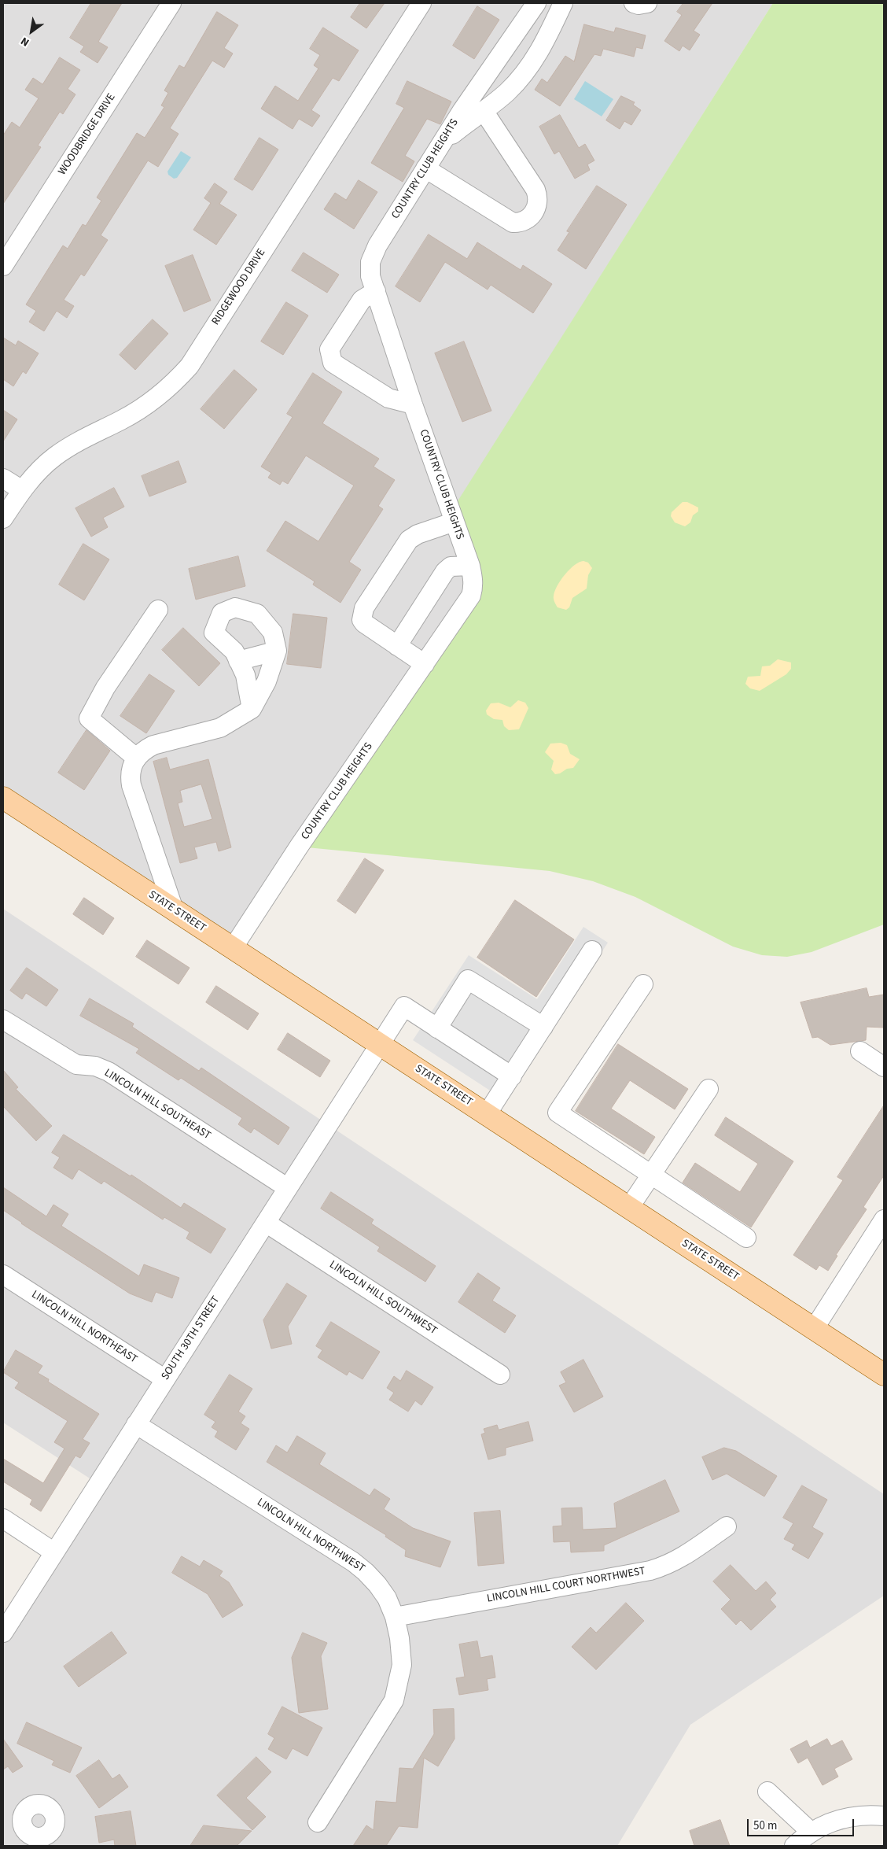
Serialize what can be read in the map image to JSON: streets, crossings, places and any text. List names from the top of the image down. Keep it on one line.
{"streets":{"main road":["STATE STREET"],"street":["WOODBRIDGE DRIVE","COUNTRY CLUB HEIGHTS","RIDGEWOOD DRIVE","LINCOLN HILL SOUTHEAST","LINCOLN HILL SOUTHWEST","LINCOLN HILL NORTHEAST","SOUTH 30TH STREET","LINCOLN HILL NORTHWEST","LINCOLN HILL COURT NORTHWEST"]},"crossings":[["COUNTRY CLUB HEIGHTS","STATE STREET"],["STATE STREET","SOUTH 30TH STREET"],["LINCOLN HILL SOUTHEAST","SOUTH 30TH STREET"],["LINCOLN HILL SOUTHWEST","SOUTH 30TH STREET"],["LINCOLN HILL NORTHEAST","SOUTH 30TH STREET"],["SOUTH 30TH STREET","LINCOLN HILL NORTHWEST"],["LINCOLN HILL NORTHWEST","LINCOLN HILL COURT NORTHWEST"]],"scale_bar":"50 m","north":"bottom left"}
